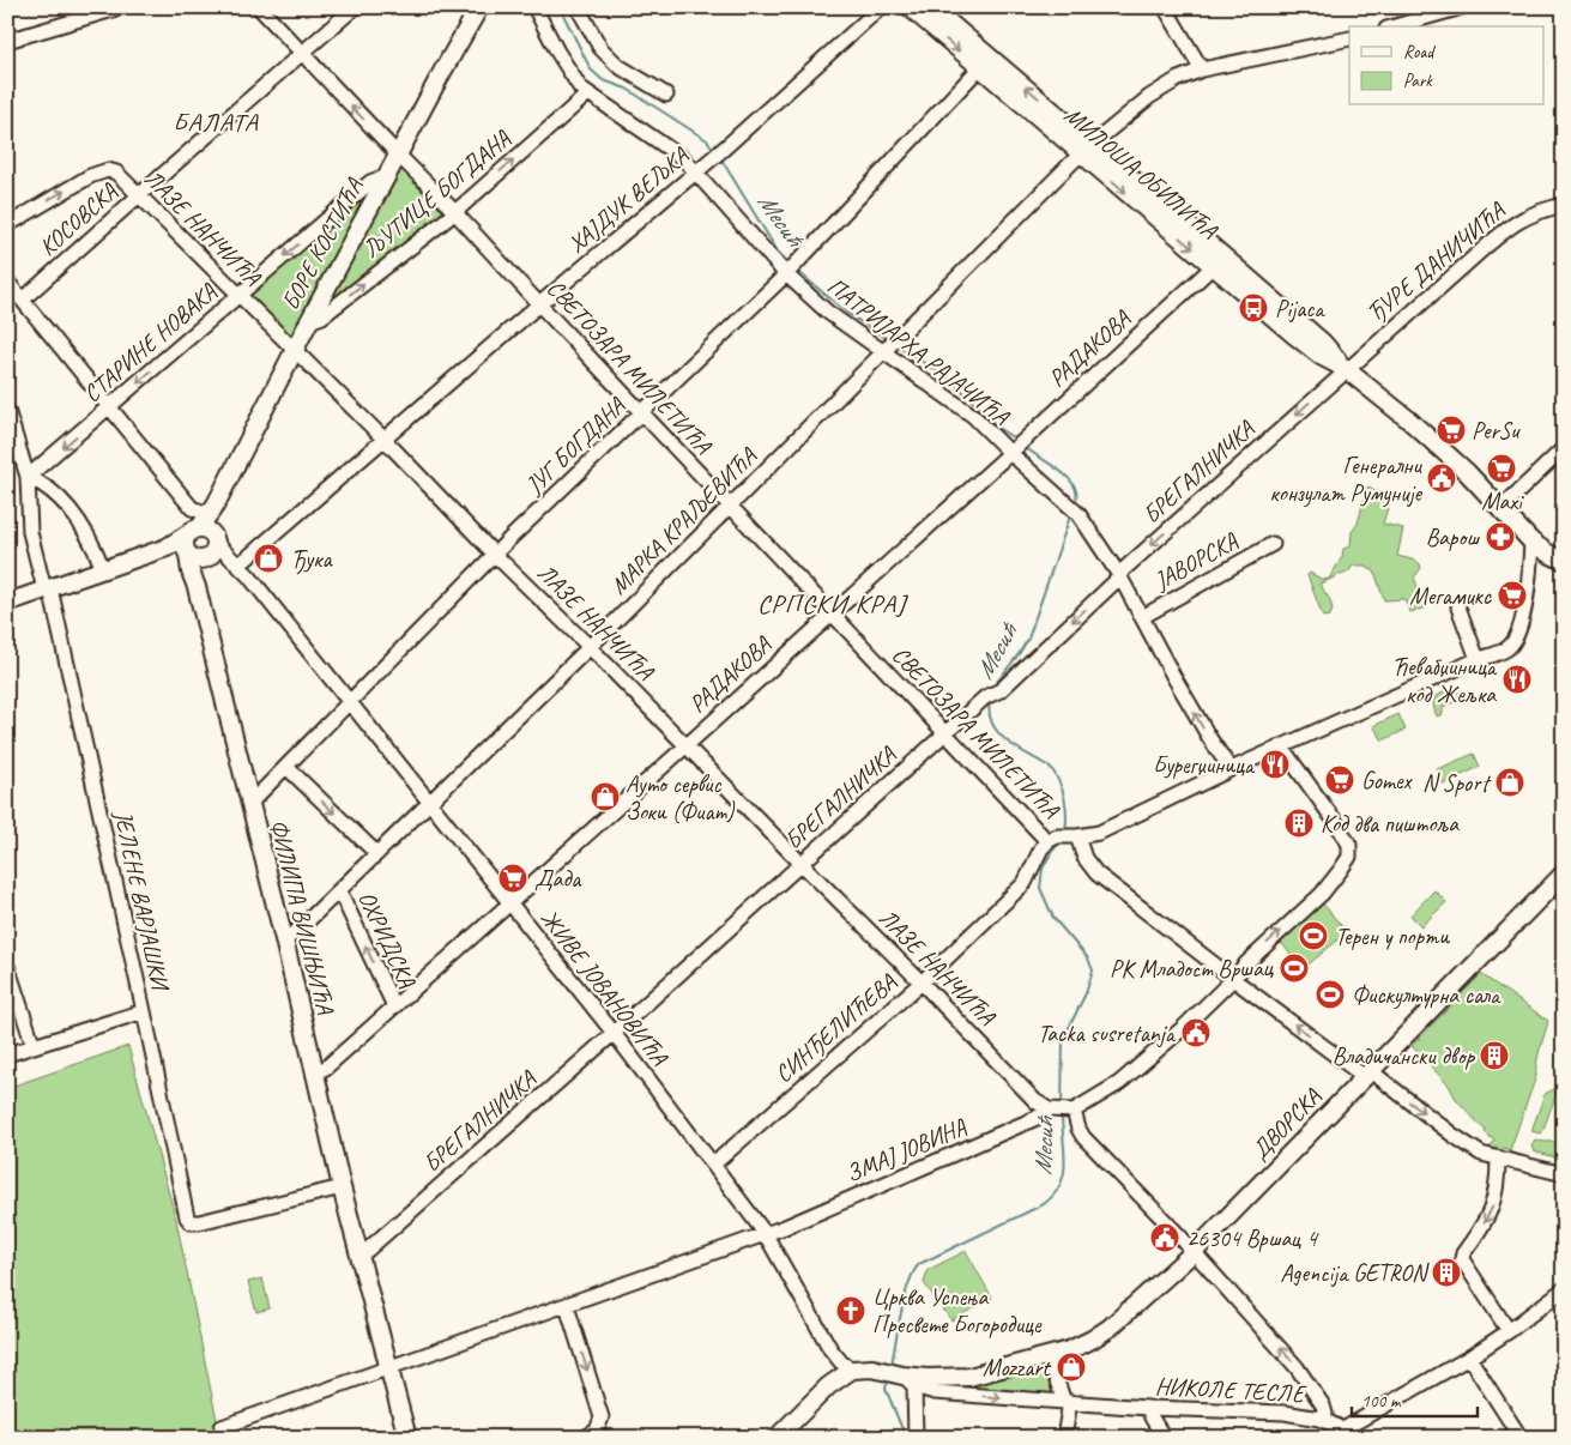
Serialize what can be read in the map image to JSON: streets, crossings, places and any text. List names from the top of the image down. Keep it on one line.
{"streets":{"main road":["МИЛОША ОБИЛИЋА","БОРЕ КОСТИЋА","ФИЛИПА ВИШЊИЋА","ДВОРСКА"],"street":["ЉУТИЦЕ БОГДАНА","ХАЈДУК ВЕЉКА","КОСОВСКА","ЛАЗЕ НАНЧИЋА","ЂУРЕ ДАНИЧИЋА","СТАРИНЕ НОВАКА","РАДАКОВА","ПАТРИЈАРХА РАЈАЧИЋА","СВЕТОЗАРА МИЛЕТИЋА","ЈУГ БОГДАНА","БРЕГАЛНИЧКА","МАРКА КРАЉЕВИЋА","ЈАВОРСКА","ЈЕЛЕНЕ ВАРЈАШКИ","ОХРИДСКА","ЖИВЕ ЈОВАНОВИЋА","СИНЂЕЛИЋЕВА","ЗМАЈ ЈОВИНА","НИКОЛЕ ТЕСЛЕ"]},"crossings":[["МИЛОША ОБИЛИЋА","ЂУРЕ ДАНИЧИЋА"],["МИЛОША ОБИЛИЋА","РАДАКОВА"],["МИЛОША ОБИЛИЋА","ЈУГ БОГДАНА"],["МИЛОША ОБИЛИЋА","БРЕГАЛНИЧКА"],["МИЛОША ОБИЛИЋА","МАРКА КРАЉЕВИЋА"],["ЉУТИЦЕ БОГДАНА","БОРЕ КОСТИЋА"],["ЉУТИЦЕ БОГДАНА","ПАТРИЈАРХА РАЈАЧИЋА"],["ЉУТИЦЕ БОГДАНА","СВЕТОЗАРА МИЛЕТИЋА"],["ХАЈДУК ВЕЉКА","ЛАЗЕ НАНЧИЋА"],["ХАЈДУК ВЕЉКА","ПАТРИЈАРХА РАЈАЧИЋА"],["ХАЈДУК ВЕЉКА","СВЕТОЗАРА МИЛЕТИЋА"],["ХАЈДУК ВЕЉКА","ЖИВЕ ЈОВАНОВИЋА"],["КОСОВСКА","ЛАЗЕ НАНЧИЋА"],["КОСОВСКА","СВЕТОЗАРА МИЛЕТИЋА"],["ЛАЗЕ НАНЧИЋА","БОРЕ КОСТИЋА"],["ЛАЗЕ НАНЧИЋА","СТАРИНЕ НОВАКА"],["ЛАЗЕ НАНЧИЋА","РАДАКОВА"],["ЛАЗЕ НАНЧИЋА","ЈУГ БОГДАНА"],["ЛАЗЕ НАНЧИЋА","БРЕГАЛНИЧКА"],["ЛАЗЕ НАНЧИЋА","МАРКА КРАЉЕВИЋА"],["ЛАЗЕ НАНЧИЋА","СИНЂЕЛИЋЕВА"],["ЛАЗЕ НАНЧИЋА","ДВОРСКА"],["ЛАЗЕ НАНЧИЋА","ЗМАЈ ЈОВИНА"],["ЛАЗЕ НАНЧИЋА","НИКОЛЕ ТЕСЛЕ"],["БОРЕ КОСТИЋА","СТАРИНЕ НОВАКА"],["БОРЕ КОСТИЋА","СВЕТОЗАРА МИЛЕТИЋА"],["БОРЕ КОСТИЋА","ФИЛИПА ВИШЊИЋА"],["БОРЕ КОСТИЋА","ЖИВЕ ЈОВАНОВИЋА"],["ЂУРЕ ДАНИЧИЋА","БРЕГАЛНИЧКА"],["СТАРИНЕ НОВАКА","ЈЕЛЕНЕ ВАРЈАШКИ"],["РАДАКОВА","ПАТРИЈАРХА РАЈАЧИЋА"],["РАДАКОВА","СВЕТОЗАРА МИЛЕТИЋА"],["РАДАКОВА","ФИЛИПА ВИШЊИЋА"],["РАДАКОВА","ОХРИДСКА"],["РАДАКОВА","ЖИВЕ ЈОВАНОВИЋА"],["ПАТРИЈАРХА РАЈАЧИЋА","ЈУГ БОГДАНА"],["ПАТРИЈАРХА РАЈАЧИЋА","БРЕГАЛНИЧКА"],["ПАТРИЈАРХА РАЈАЧИЋА","МАРКА КРАЉЕВИЋА"],["ПАТРИЈАРХА РАЈАЧИЋА","ЈАВОРСКА"],["СВЕТОЗАРА МИЛЕТИЋА","ЈУГ БОГДАНА"],["СВЕТОЗАРА МИЛЕТИЋА","БРЕГАЛНИЧКА"],["СВЕТОЗАРА МИЛЕТИЋА","МАРКА КРАЉЕВИЋА"],["СВЕТОЗАРА МИЛЕТИЋА","СИНЂЕЛИЋЕВА"],["СВЕТОЗАРА МИЛЕТИЋА","ДВОРСКА"],["СВЕТОЗАРА МИЛЕТИЋА","ЗМАЈ ЈОВИНА"],["ЈУГ БОГДАНА","ФИЛИПА ВИШЊИЋА"],["ЈУГ БОГДАНА","ЖИВЕ ЈОВАНОВИЋА"],["БРЕГАЛНИЧКА","ФИЛИПА ВИШЊИЋА"],["БРЕГАЛНИЧКА","ЖИВЕ ЈОВАНОВИЋА"],["МАРКА КРАЉЕВИЋА","ФИЛИПА ВИШЊИЋА"],["МАРКА КРАЉЕВИЋА","ОХРИДСКА"],["МАРКА КРАЉЕВИЋА","ЖИВЕ ЈОВАНОВИЋА"],["ЈЕЛЕНЕ ВАРЈАШКИ","ФИЛИПА ВИШЊИЋА"],["ФИЛИПА ВИШЊИЋА","ЖИВЕ ЈОВАНОВИЋА"],["ФИЛИПА ВИШЊИЋА","ЗМАЈ ЈОВИНА"],["ЖИВЕ ЈОВАНОВИЋА","СИНЂЕЛИЋЕВА"],["ЖИВЕ ЈОВАНОВИЋА","ДВОРСКА"],["ЖИВЕ ЈОВАНОВИЋА","ЗМАЈ ЈОВИНА"],["ДВОРСКА","НИКОЛЕ ТЕСЛЕ"]],"one_way":["ЉУТИЦЕ БОГДАНА","СТАРИНЕ НОВАКА","БРЕГАЛНИЧКА","ОХРИДСКА"],"districts":["БАЛАТА","СРПСКИ КРАЈ"],"water":["Месић"],"places":{"bus stop":["Pijaca"],"supermarket":["PerSu","Maxi","Мегамикс","Gomex","Дада"],"public building":["Генерални конзулат Румуније","Tacka susretanja","26304 Вршац 4"],"pharmacy":["Варош"],"shop":["Ђука","N Sport","Ауто сервис Зоки (Фиат)","Mozzart"],"restaurant":["Ћевабџиница код Жељка","Бурегџиница"],"building":["Код два пиштоља","Владичански двор","Agencija GETRON"],"sports":["Терен у порти","РК Младост Вршац","Фискултурна сала"],"church":["Црква Успења Пресвете Богородице"]},"legend":["Road","Park"],"scale_bar":"100 m"}
